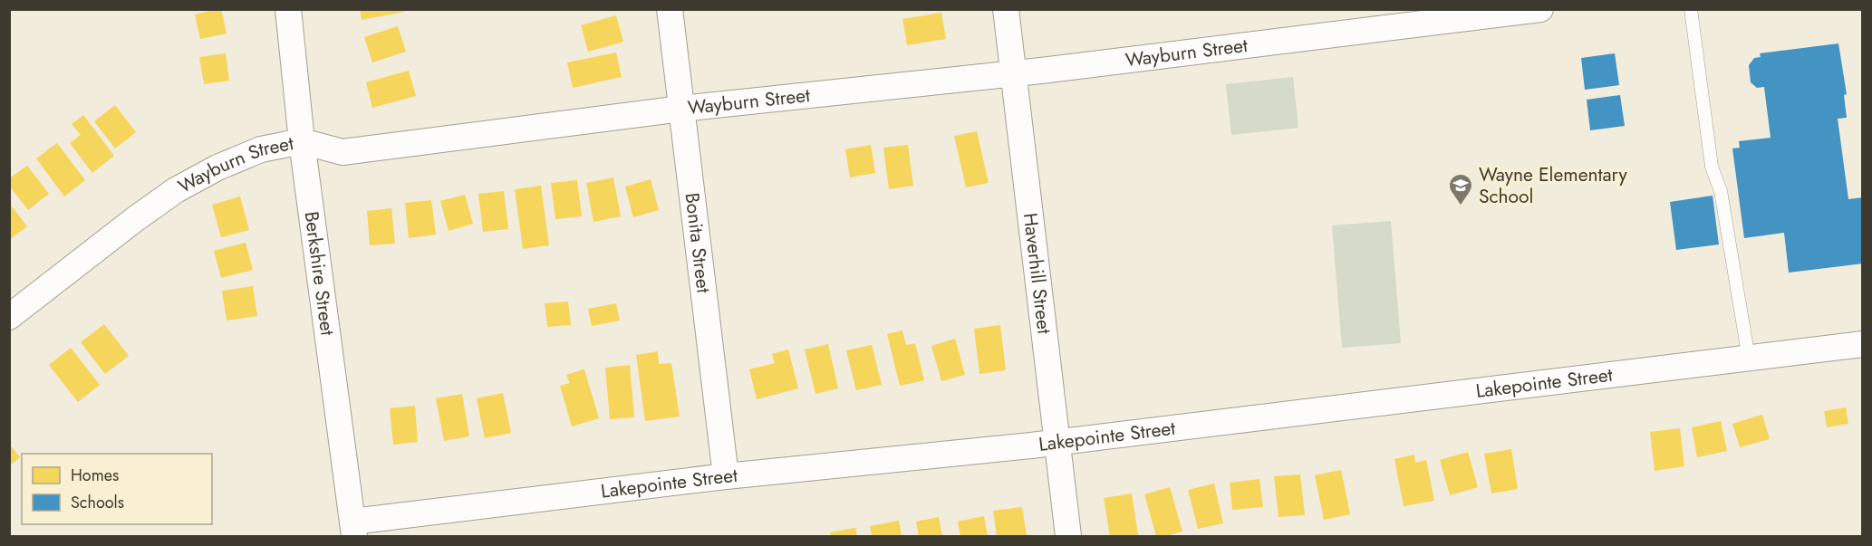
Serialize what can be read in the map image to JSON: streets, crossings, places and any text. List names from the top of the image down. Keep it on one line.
{"streets":{"street":["Wayburn Street","Bonita Street","Berkshire Street","Haverhill Street","Lakepointe Street"]},"crossings":[["Wayburn Street","Bonita Street"],["Wayburn Street","Berkshire Street"],["Wayburn Street","Haverhill Street"],["Bonita Street","Lakepointe Street"],["Berkshire Street","Lakepointe Street"],["Haverhill Street","Lakepointe Street"]],"places":{"school or university":["Wayne Elementary School"]},"legend":["Homes","Schools"]}
